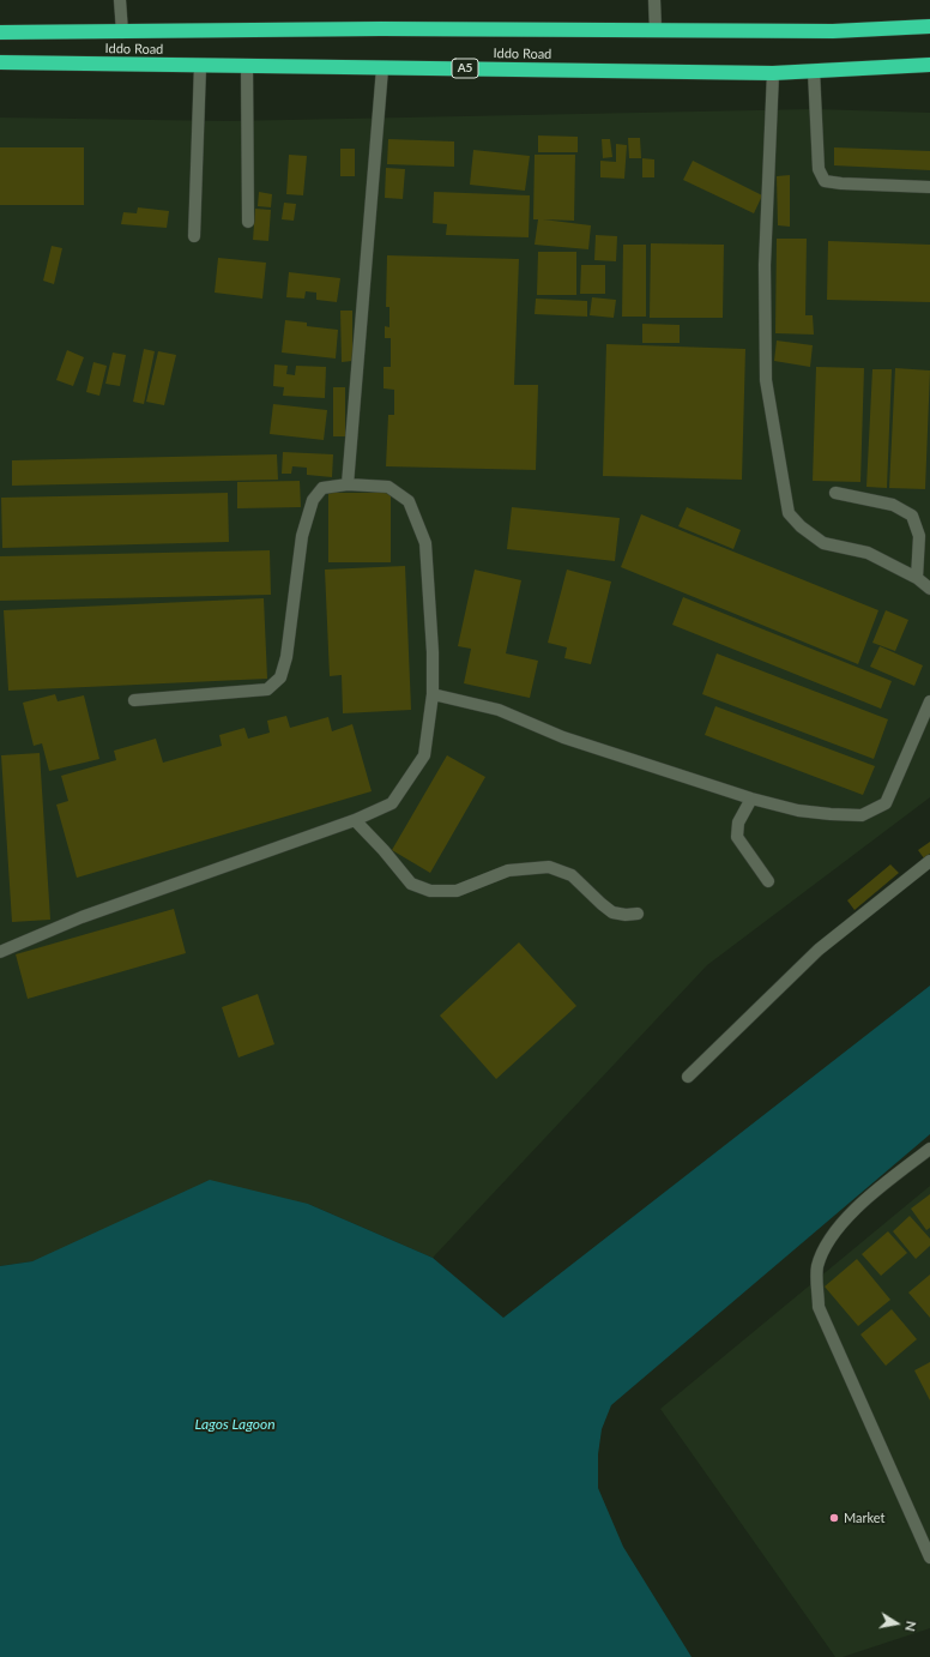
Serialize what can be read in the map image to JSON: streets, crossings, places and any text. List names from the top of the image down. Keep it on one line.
{"streets":{"highway":["Iddo Road","A5"]},"water":["Lagos Lagoon"],"places":["Market"],"north":"right"}
